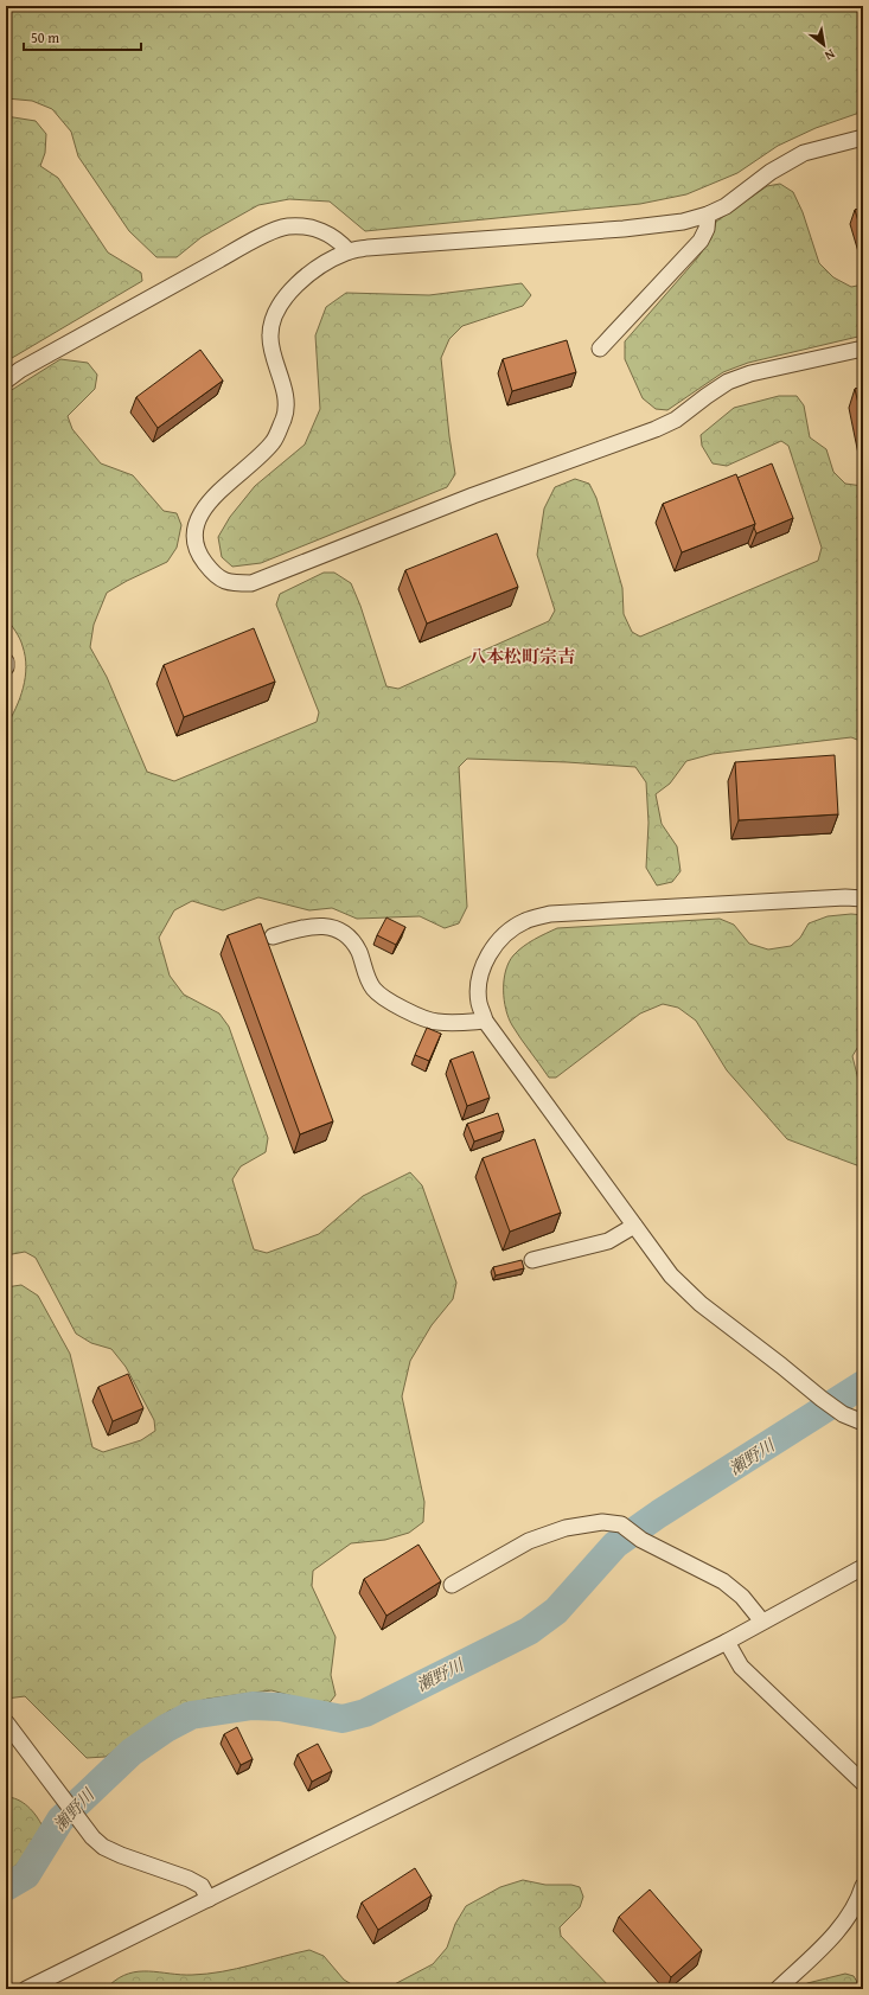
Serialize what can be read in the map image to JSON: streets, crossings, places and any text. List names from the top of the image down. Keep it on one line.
{"districts":["八本松町宗吉"],"water":["瀬野川"],"scale_bar":"50 m","north":"bottom right"}
